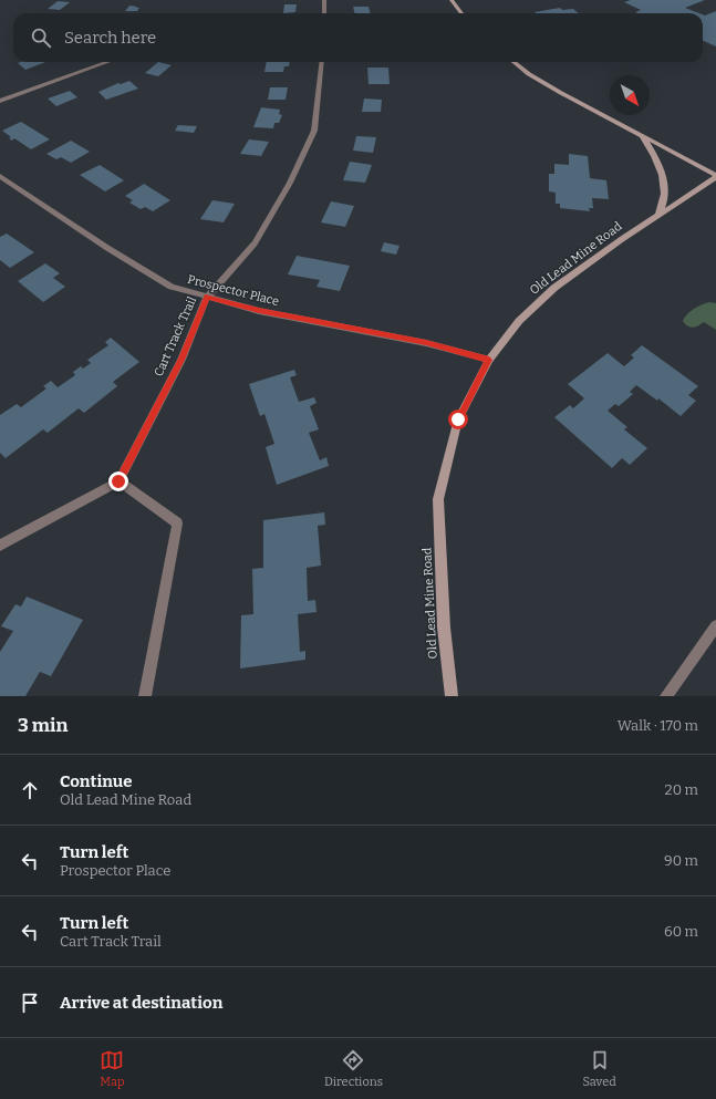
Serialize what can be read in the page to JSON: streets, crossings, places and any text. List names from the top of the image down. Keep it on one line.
{"streets":{"street":["Old Lead Mine Road","Prospector Place","Cart Track Trail"]},"crossings":[["Old Lead Mine Road","Prospector Place"],["Prospector Place","Cart Track Trail"]],"north":"bottom right","page":{"search":"Search here","heading":["3 min","Walk · 170 m"],"list":[["Continue","Old Lead Mine Road","20 m"],["Turn left","Prospector Place","90 m"],["Turn left","Cart Track Trail","60 m"],"Arrive at destination"],"nav":["Map","Directions","Saved"]}}
